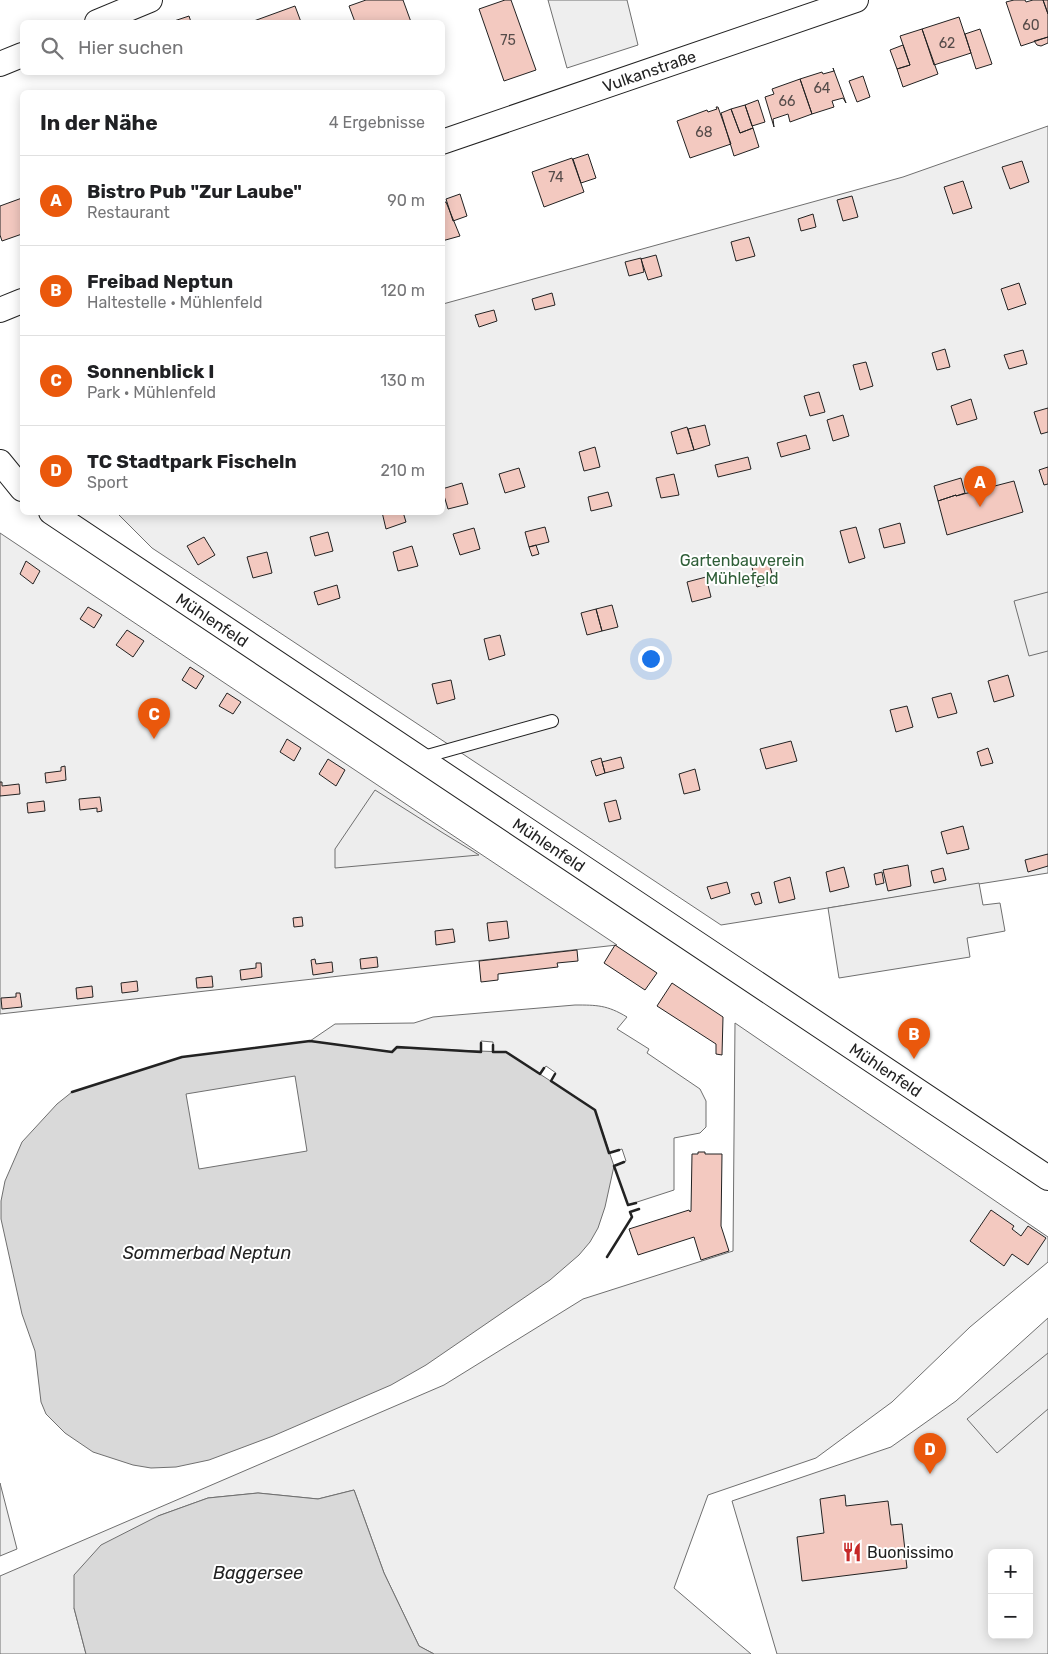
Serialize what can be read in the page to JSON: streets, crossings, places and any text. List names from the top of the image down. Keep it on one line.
{"streets":{"street":["Vulkanstraße","Mühlenfeld"]},"water":["Sommerbad Neptun","Baggersee"],"parks":["Gartenbauverein Mühlefeld"],"places":{"restaurant":["Buonissimo"]},"house_numbers":["60","75","62","64","66","68","74"],"page":{"search":"Hier suchen","heading":["In der Nähe","4 Ergebnisse"],"list":[{"mark":"A","name":"Bistro Pub \"Zur Laube\"","note":"Restaurant","value":"90 m"},{"mark":"B","name":"Freibad Neptun","note":"Haltestelle · Mühlenfeld","value":"120 m"},{"mark":"C","name":"Sonnenblick I","note":"Park · Mühlenfeld","value":"130 m"},{"mark":"D","name":"TC Stadtpark Fischeln","note":"Sport","value":"210 m"}],"pins":["A","C","B","D"],"map_buttons":["+","−"]}}
